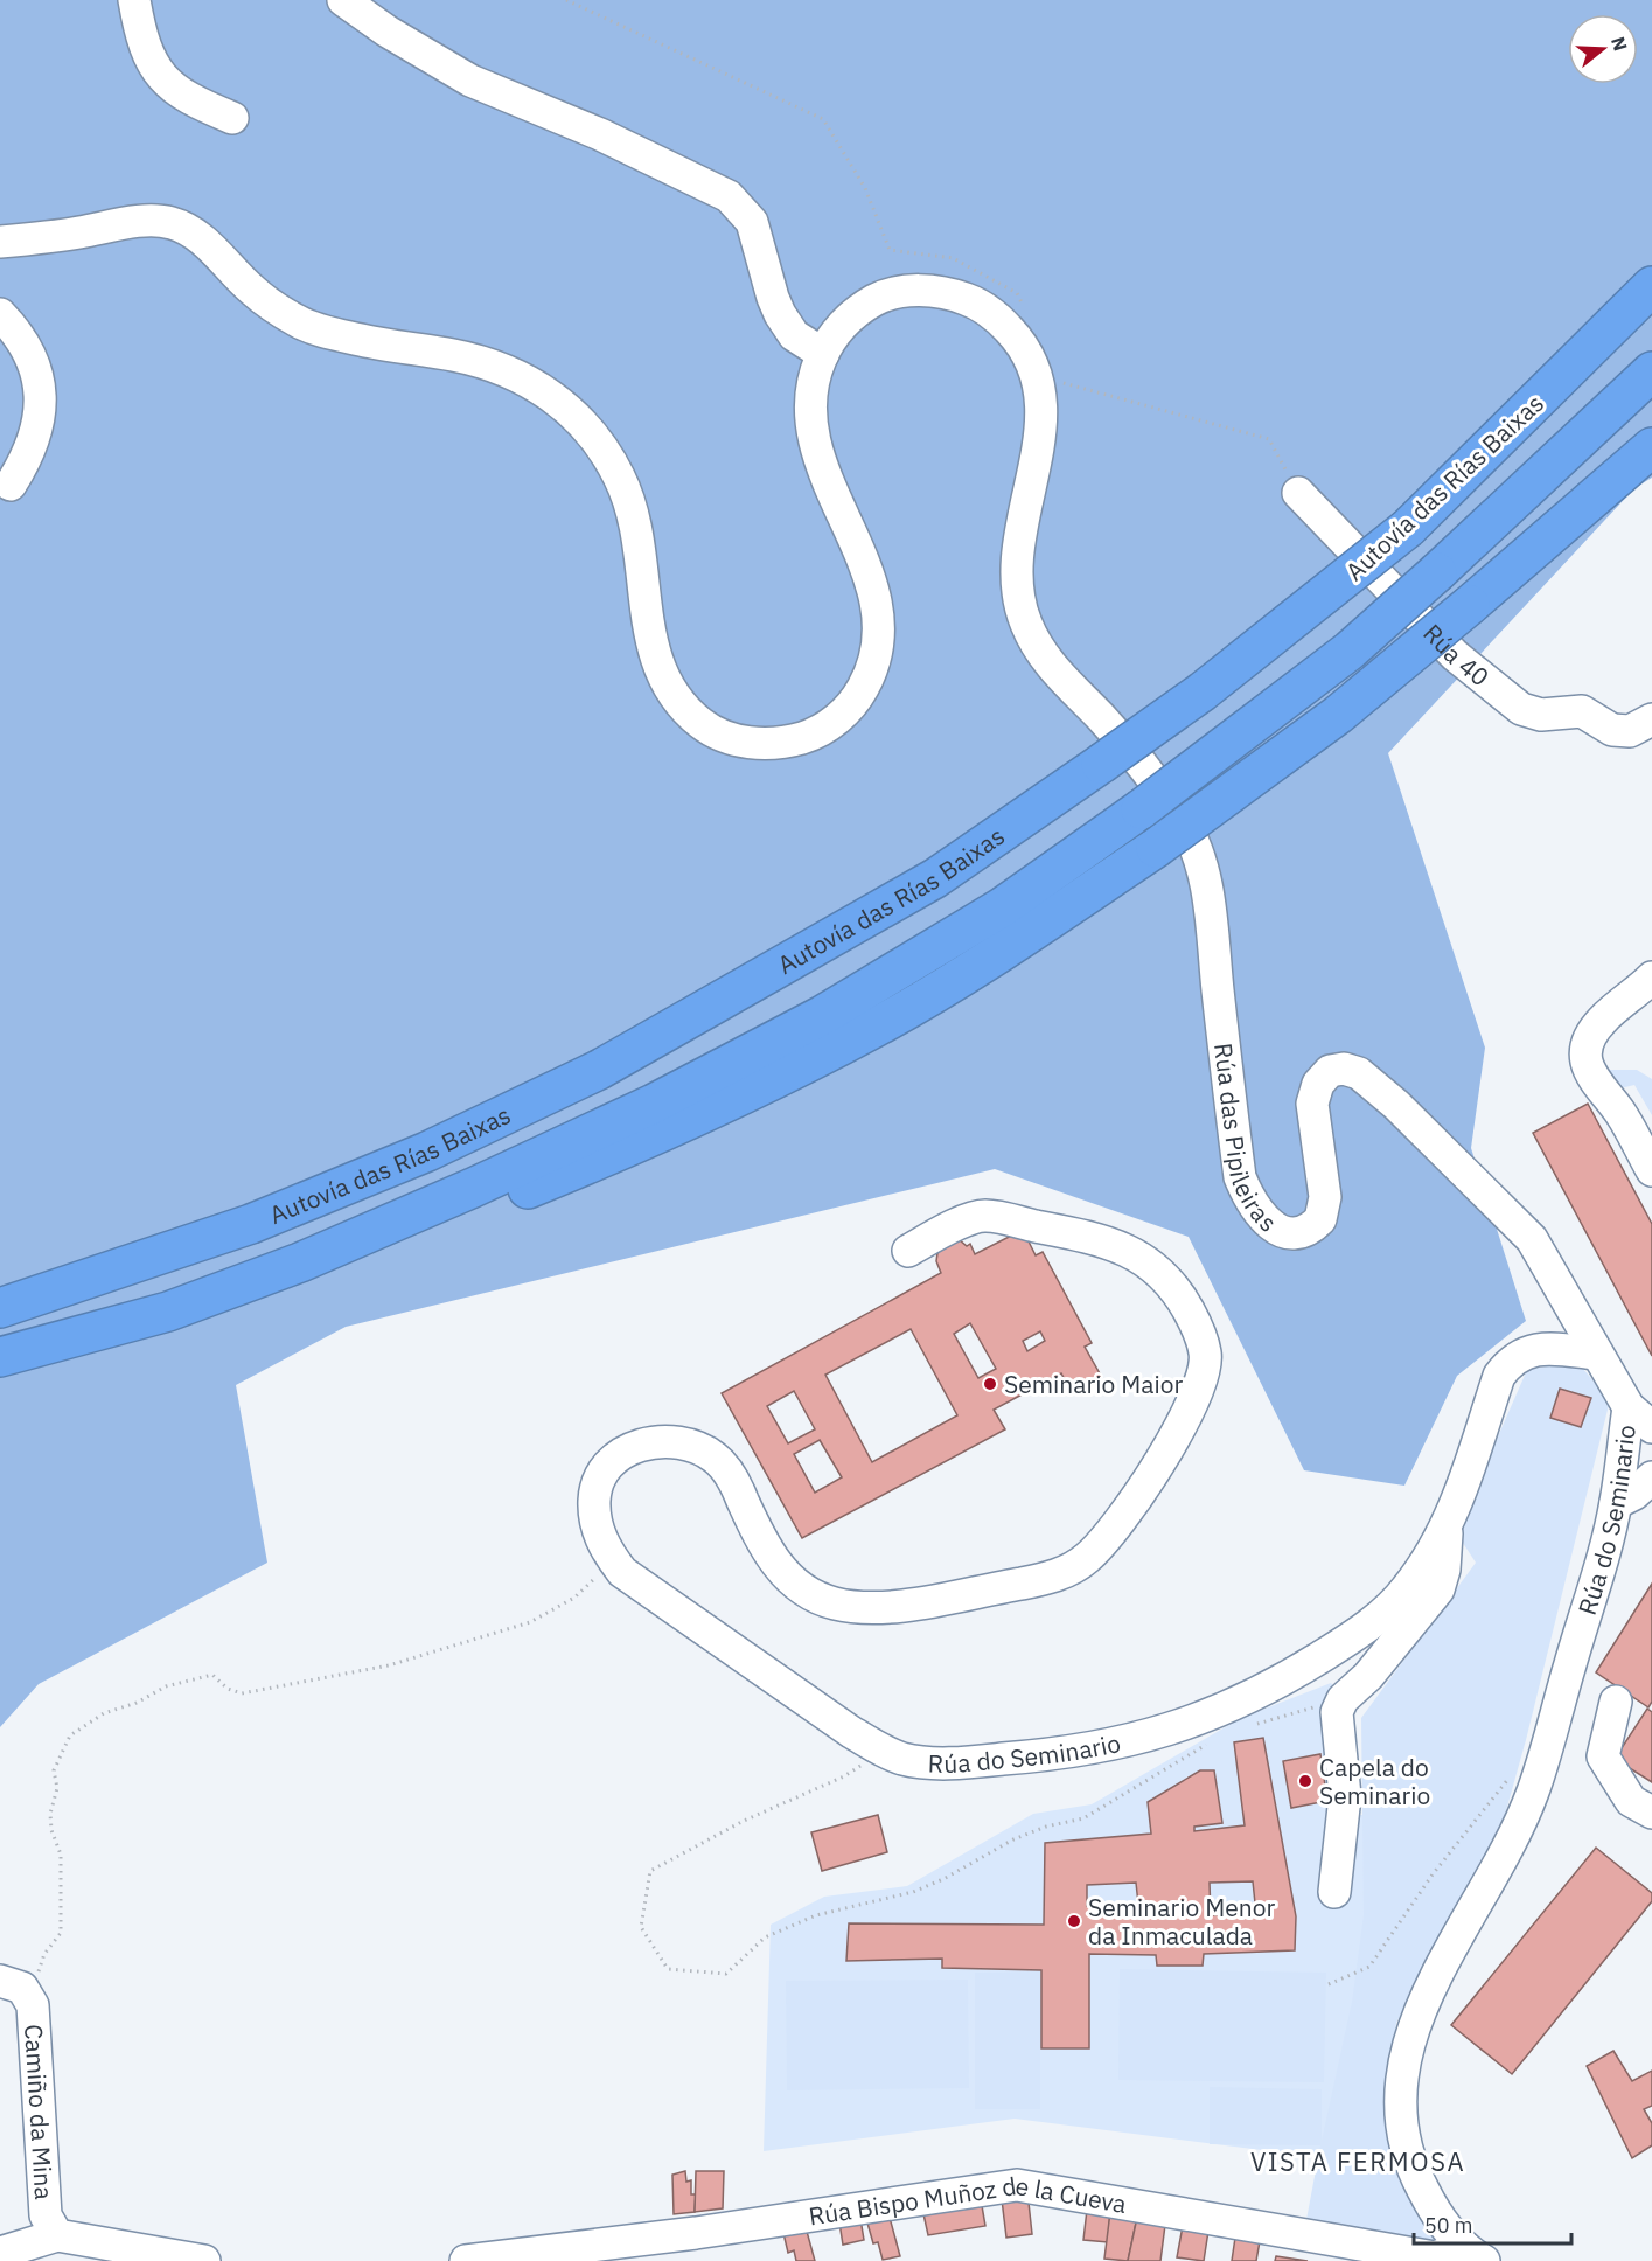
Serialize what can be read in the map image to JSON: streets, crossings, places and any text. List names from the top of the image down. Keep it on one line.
{"streets":{"highway":["Autovía das Rías Baixas"],"street":["Rúa 40","Rúa das Pipileiras","Rúa do Seminario","Camiño da Mina","Rúa Bispo Muñoz de la Cueva"]},"crossings":[["Rúa das Pipileiras","Rúa do Seminario"],["Rúa do Seminario","Rúa Bispo Muñoz de la Cueva"]],"districts":["VISTA FERMOSA"],"places":["Seminario Maior","Capela do Seminario","Seminario Menor da Inmaculada"],"scale_bar":"50 m","north":"right"}
